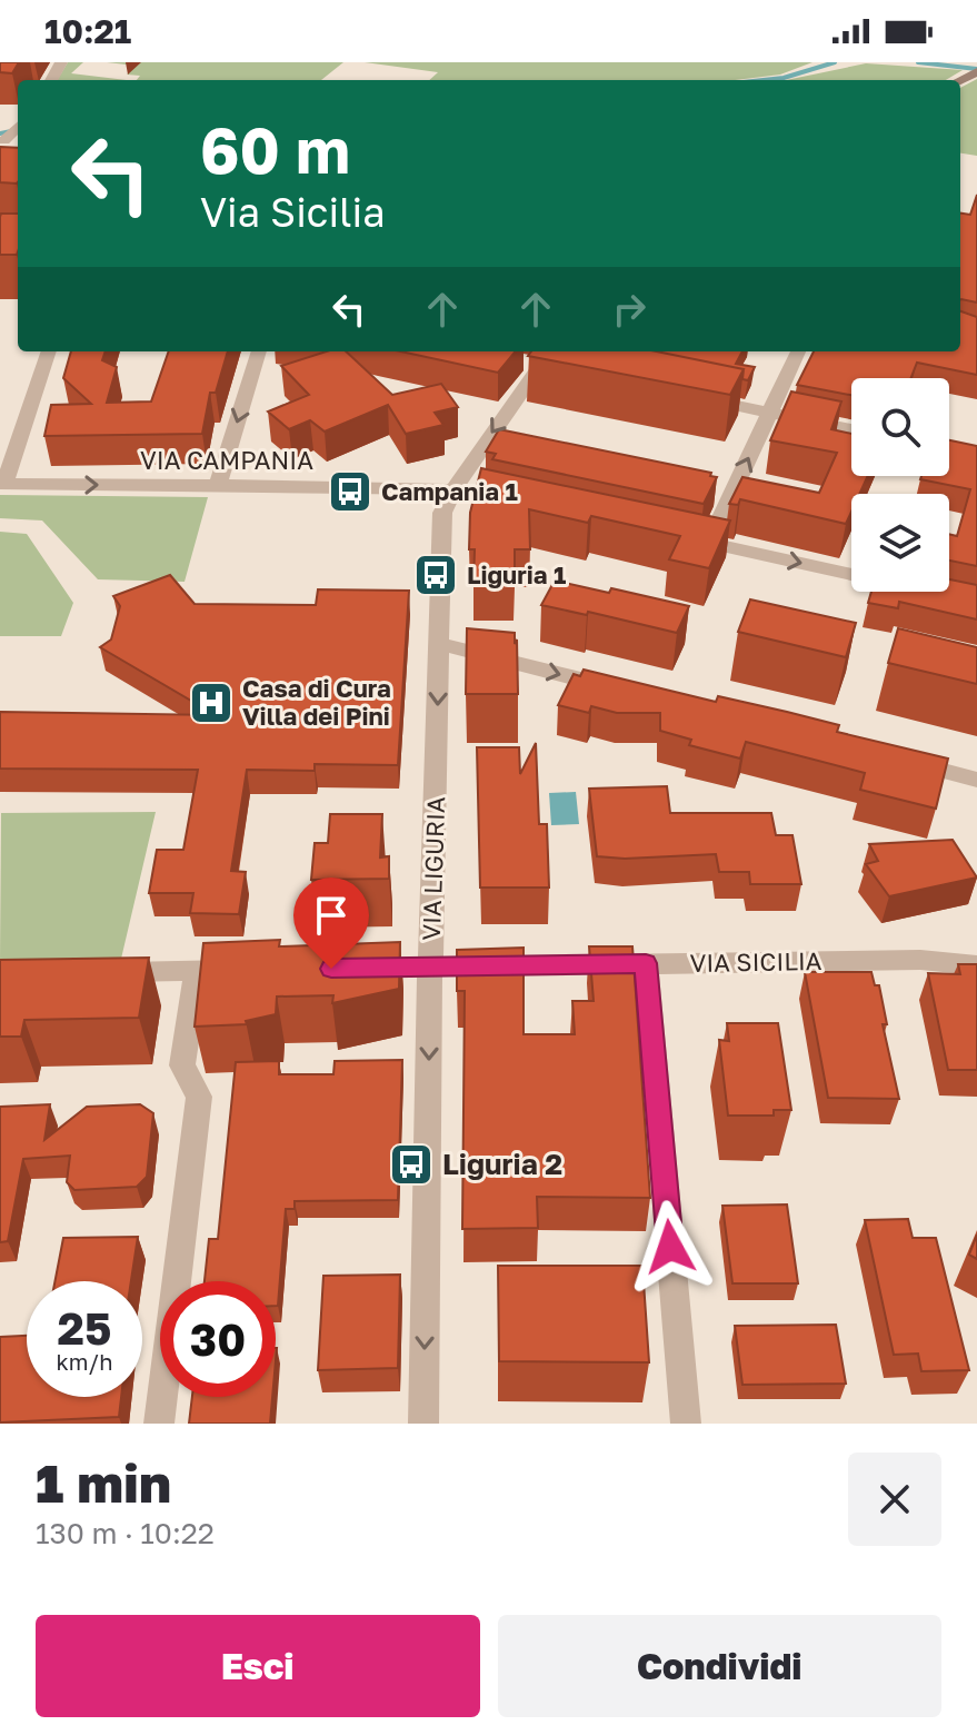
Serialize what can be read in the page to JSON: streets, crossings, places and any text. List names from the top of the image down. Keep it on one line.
{"streets":{"street":["VIA CAMPANIA","VIA LIGURIA","VIA SICILIA"]},"crossings":[["VIA CAMPANIA","VIA LIGURIA"],["VIA LIGURIA","VIA SICILIA"]],"one_way":["VIA CAMPANIA","VIA LIGURIA"],"places":{"bus stop":["Campania 1","Liguria 1","Liguria 2"],"hospital":["Casa di Cura Villa dei Pini"]},"page":{"status":"10:21","turn":["60 m","Via Sicilia"],"speed":"25 km/h","limit":"30","heading":["1 min","130 m · 10:22"],"buttons":["Esci","Condividi"]}}
